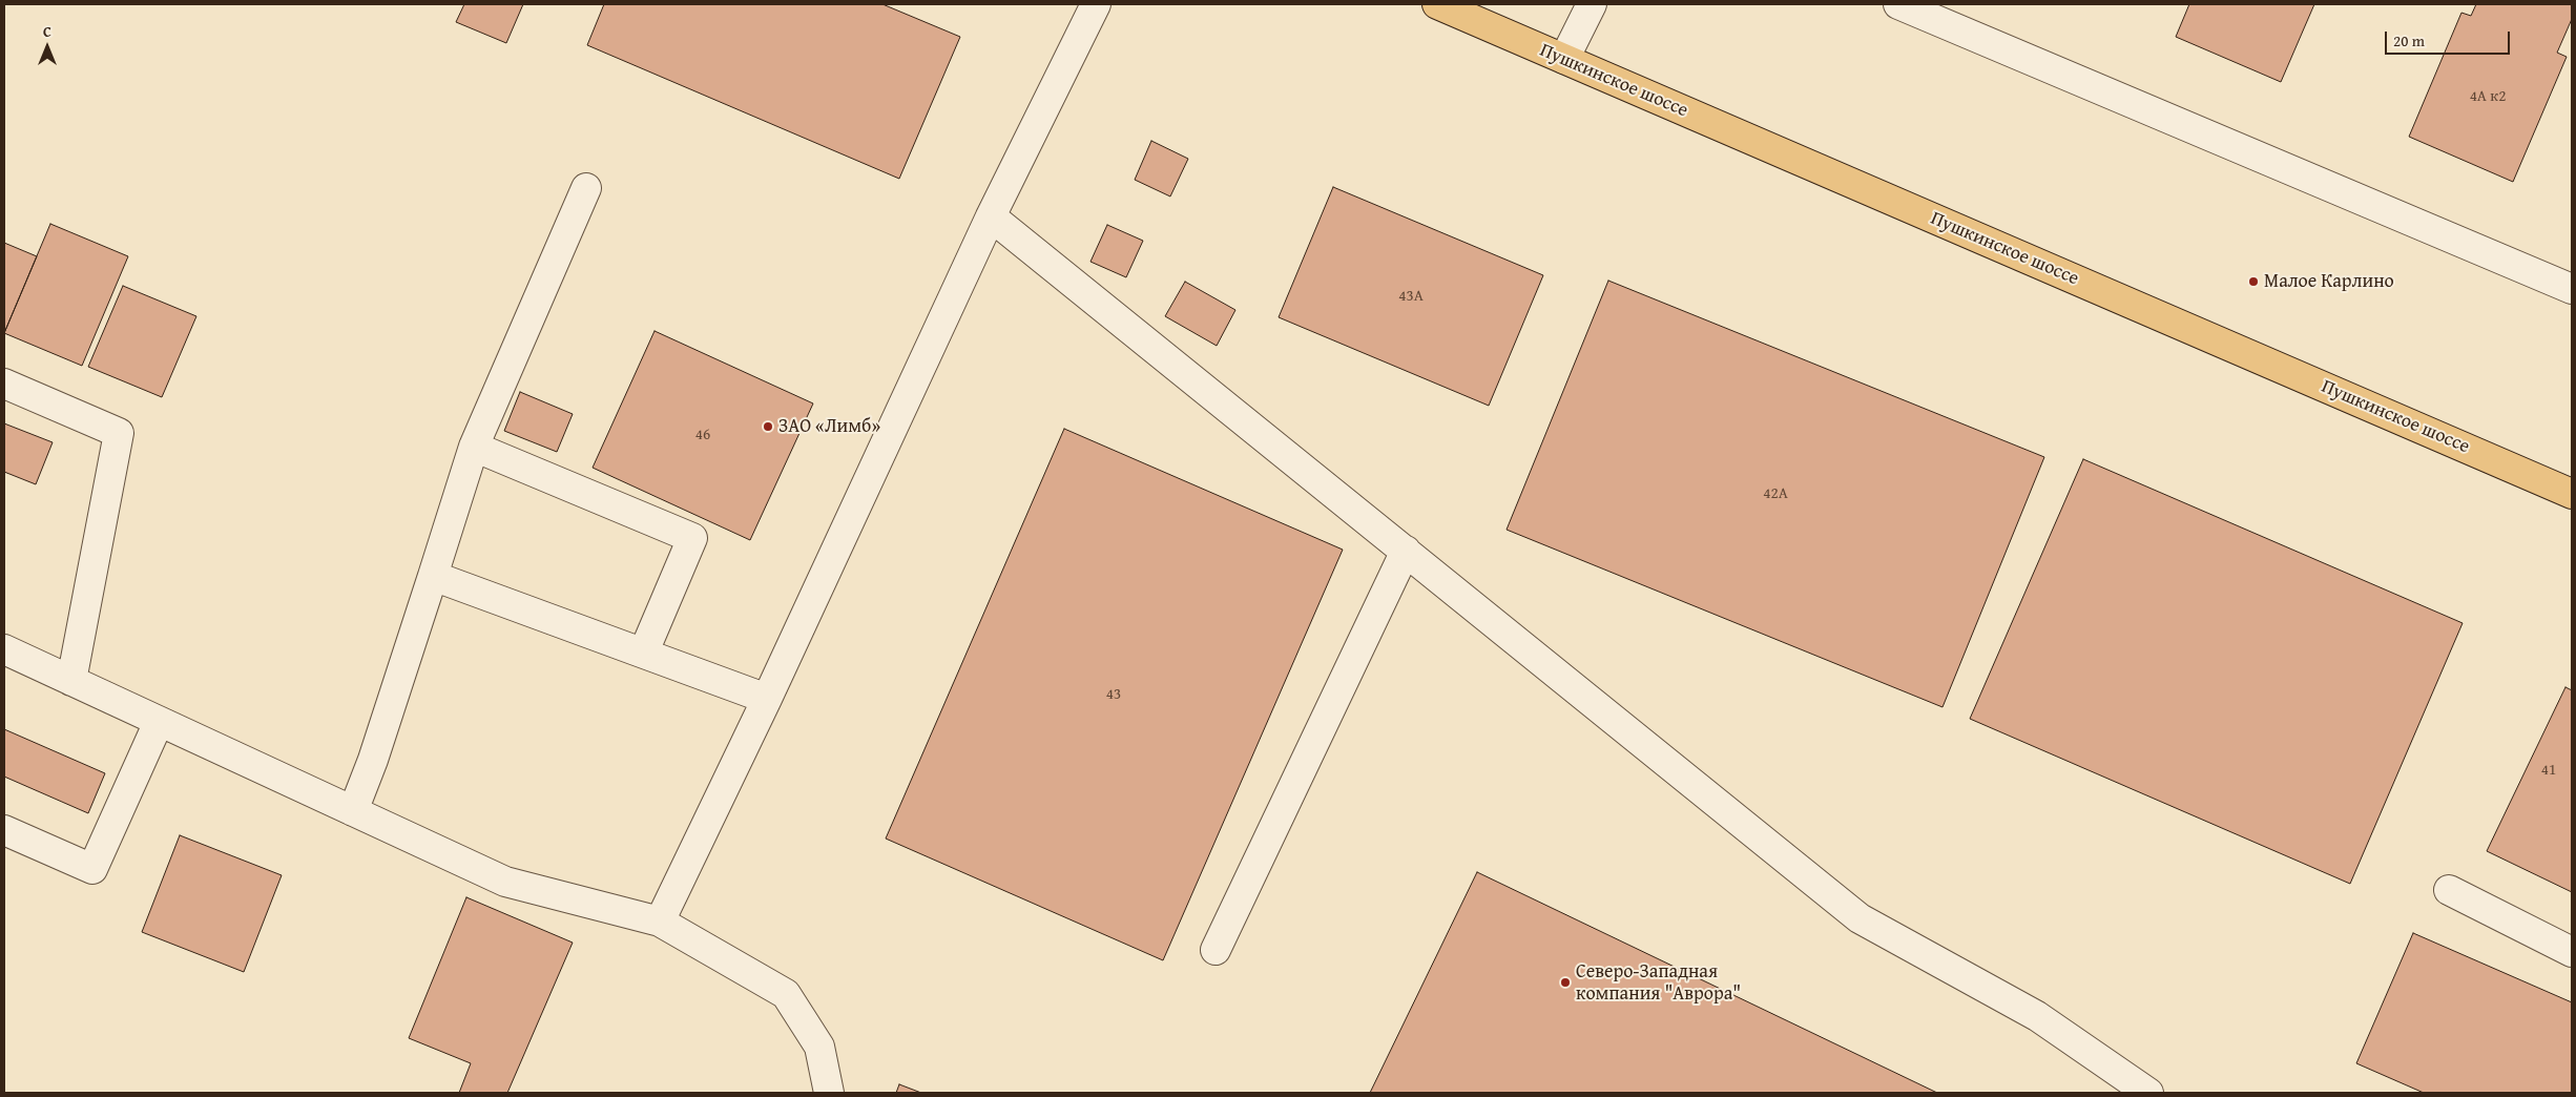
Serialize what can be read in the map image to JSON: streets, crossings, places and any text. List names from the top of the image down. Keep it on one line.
{"streets":{"main road":["Пушкинское шоссе"]},"places":["Малое Карлино","ЗАО «Лимб»","Северо-Западная компания \"Аврора\""],"house_numbers":["4А к2","43А","46","42А","43","41"],"scale_bar":"20 m","north":"top"}
